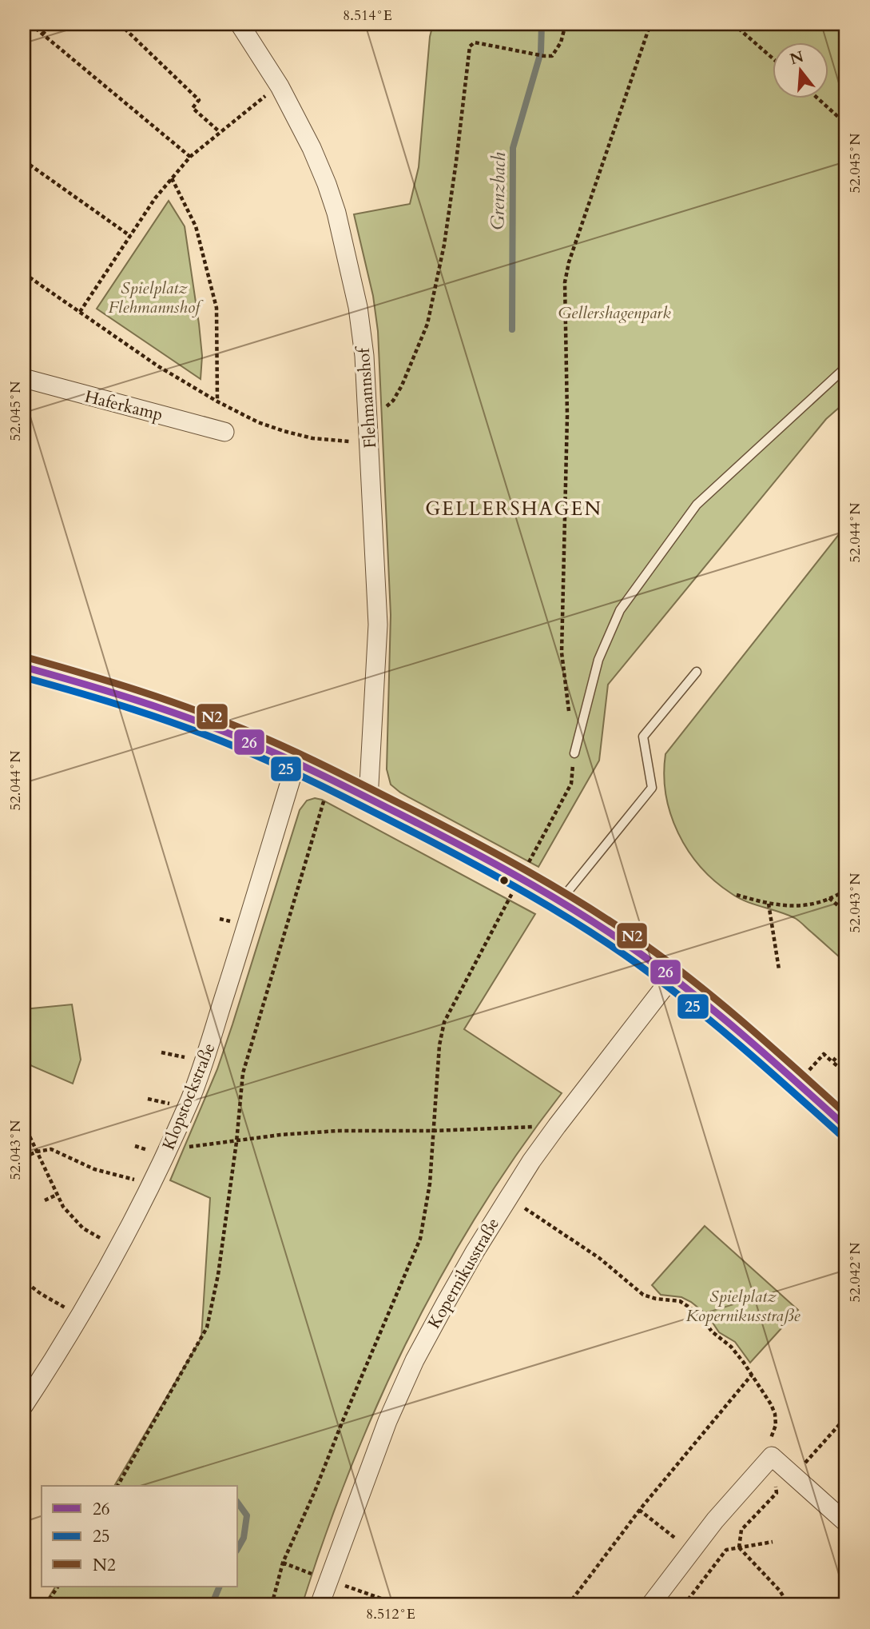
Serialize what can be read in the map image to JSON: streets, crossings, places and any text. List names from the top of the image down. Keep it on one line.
{"streets":{"street":["Flehmannshof","Haferkamp","Klopstockstraße","Kopernikusstraße"]},"districts":["GELLERSHAGEN"],"water":["Grenzbach"],"parks":["Spielplatz Flehmannshof","Gellershagenpark","Spielplatz Kopernikusstraße"],"lines":["transit line N2","transit line 26","transit line 25"],"legend":["26","25","N2"],"north":"top","coordinates":["8.514°E","52.045°N","52.044°N","52.043°N","52.042°N","8.512°E"]}
